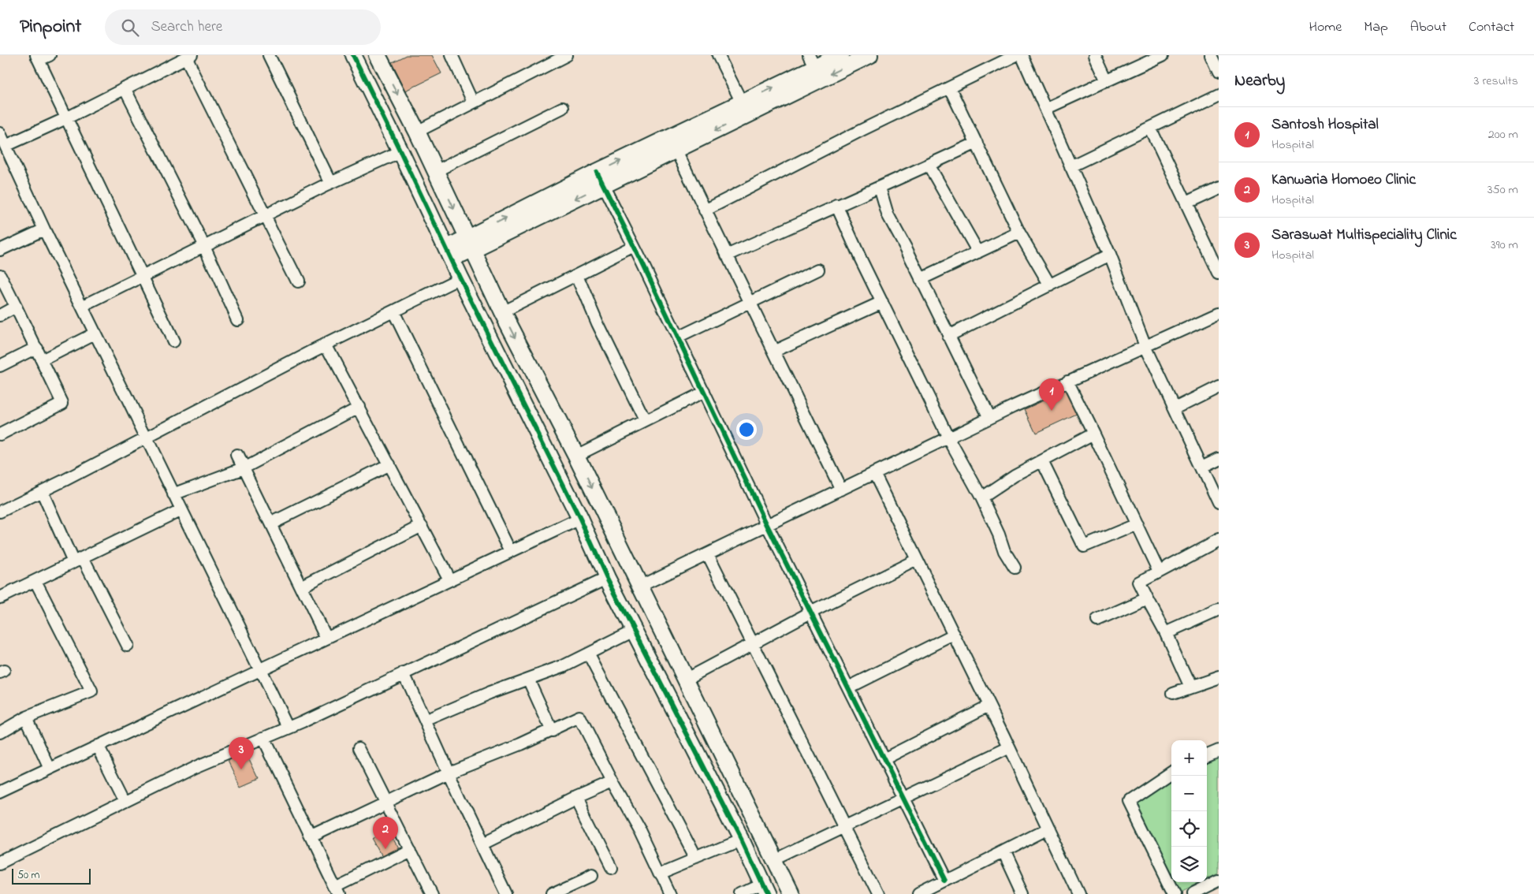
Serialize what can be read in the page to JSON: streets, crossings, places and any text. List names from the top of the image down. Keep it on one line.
{"scale_bar":"50 m","page":{"header":"Pinpoint","search":"Search here","nav":["Home","Map","About","Contact"],"heading":["Nearby","3 results"],"list":[{"mark":"1","name":"Santosh Hospital","note":"Hospital","value":"200 m"},{"mark":"2","name":"Kanwaria Homoeo Clinic","note":"Hospital","value":"350 m"},{"mark":"3","name":"Saraswat Multispeciality Clinic","note":"Hospital","value":"390 m"}],"pins":["1","3","2"],"map_buttons":["+","−"],"scale":"50 m"}}
